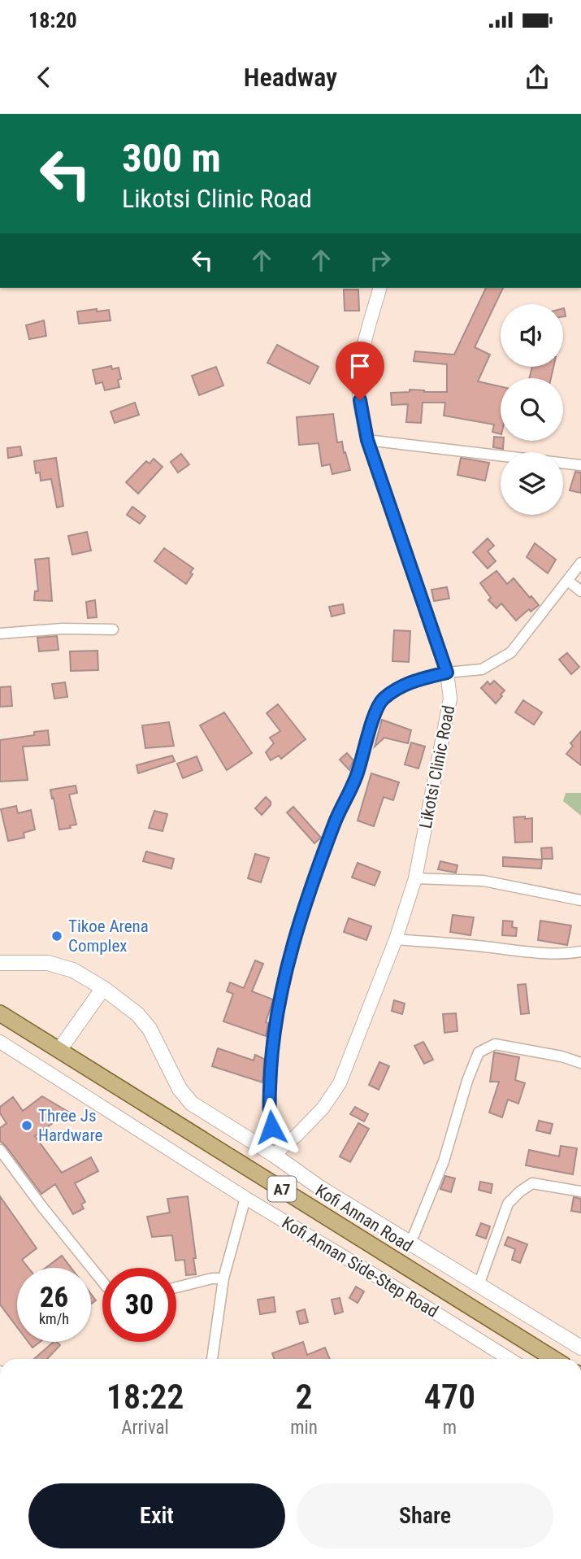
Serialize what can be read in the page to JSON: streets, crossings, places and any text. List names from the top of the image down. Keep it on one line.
{"streets":{"main road":["A7","Kofi Annan Road"],"street":["Likotsi Clinic Road","Kofi Annan Side-Step Road"]},"places":["Tikoe Arena Complex","Three Js Hardware"],"page":{"status":"18:20","header":"Headway","turn":["300 m","Likotsi Clinic Road"],"speed":"26 km/h","limit":"30","eta":["18:22","Arrival","2","min","470","m"],"buttons":["Exit","Share"]}}
